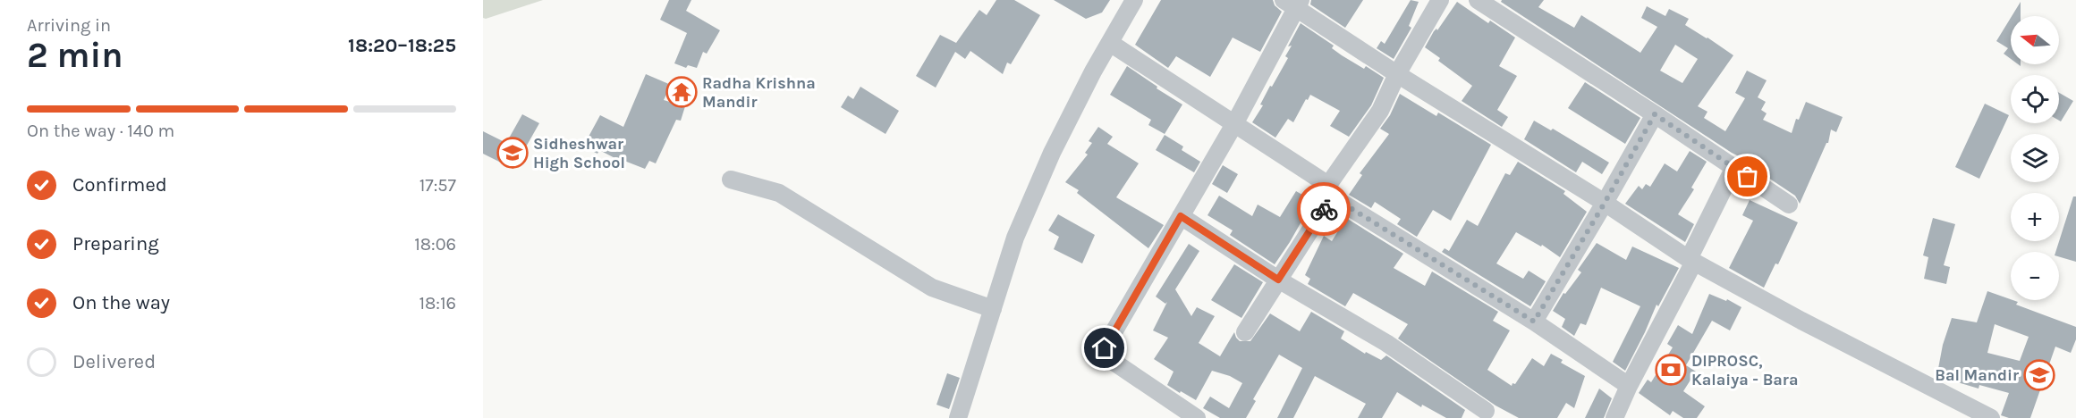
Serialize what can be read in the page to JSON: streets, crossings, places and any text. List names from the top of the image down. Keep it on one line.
{"places":{"temple":["Radha Krishna Mandir"],"school or university":["Sidheshwar High School","Bal Mandir"],"bank":["DIPROSC, Kalaiya - Bara"]},"north":"left","page":{"heading":["2 min","Arriving in","18:20–18:25"],"map_buttons":["+","−"],"bar":"On the way · 140 m","list":[["Confirmed","17:57"],["Preparing","18:06"],["On the way","18:16"],"Delivered"]}}
